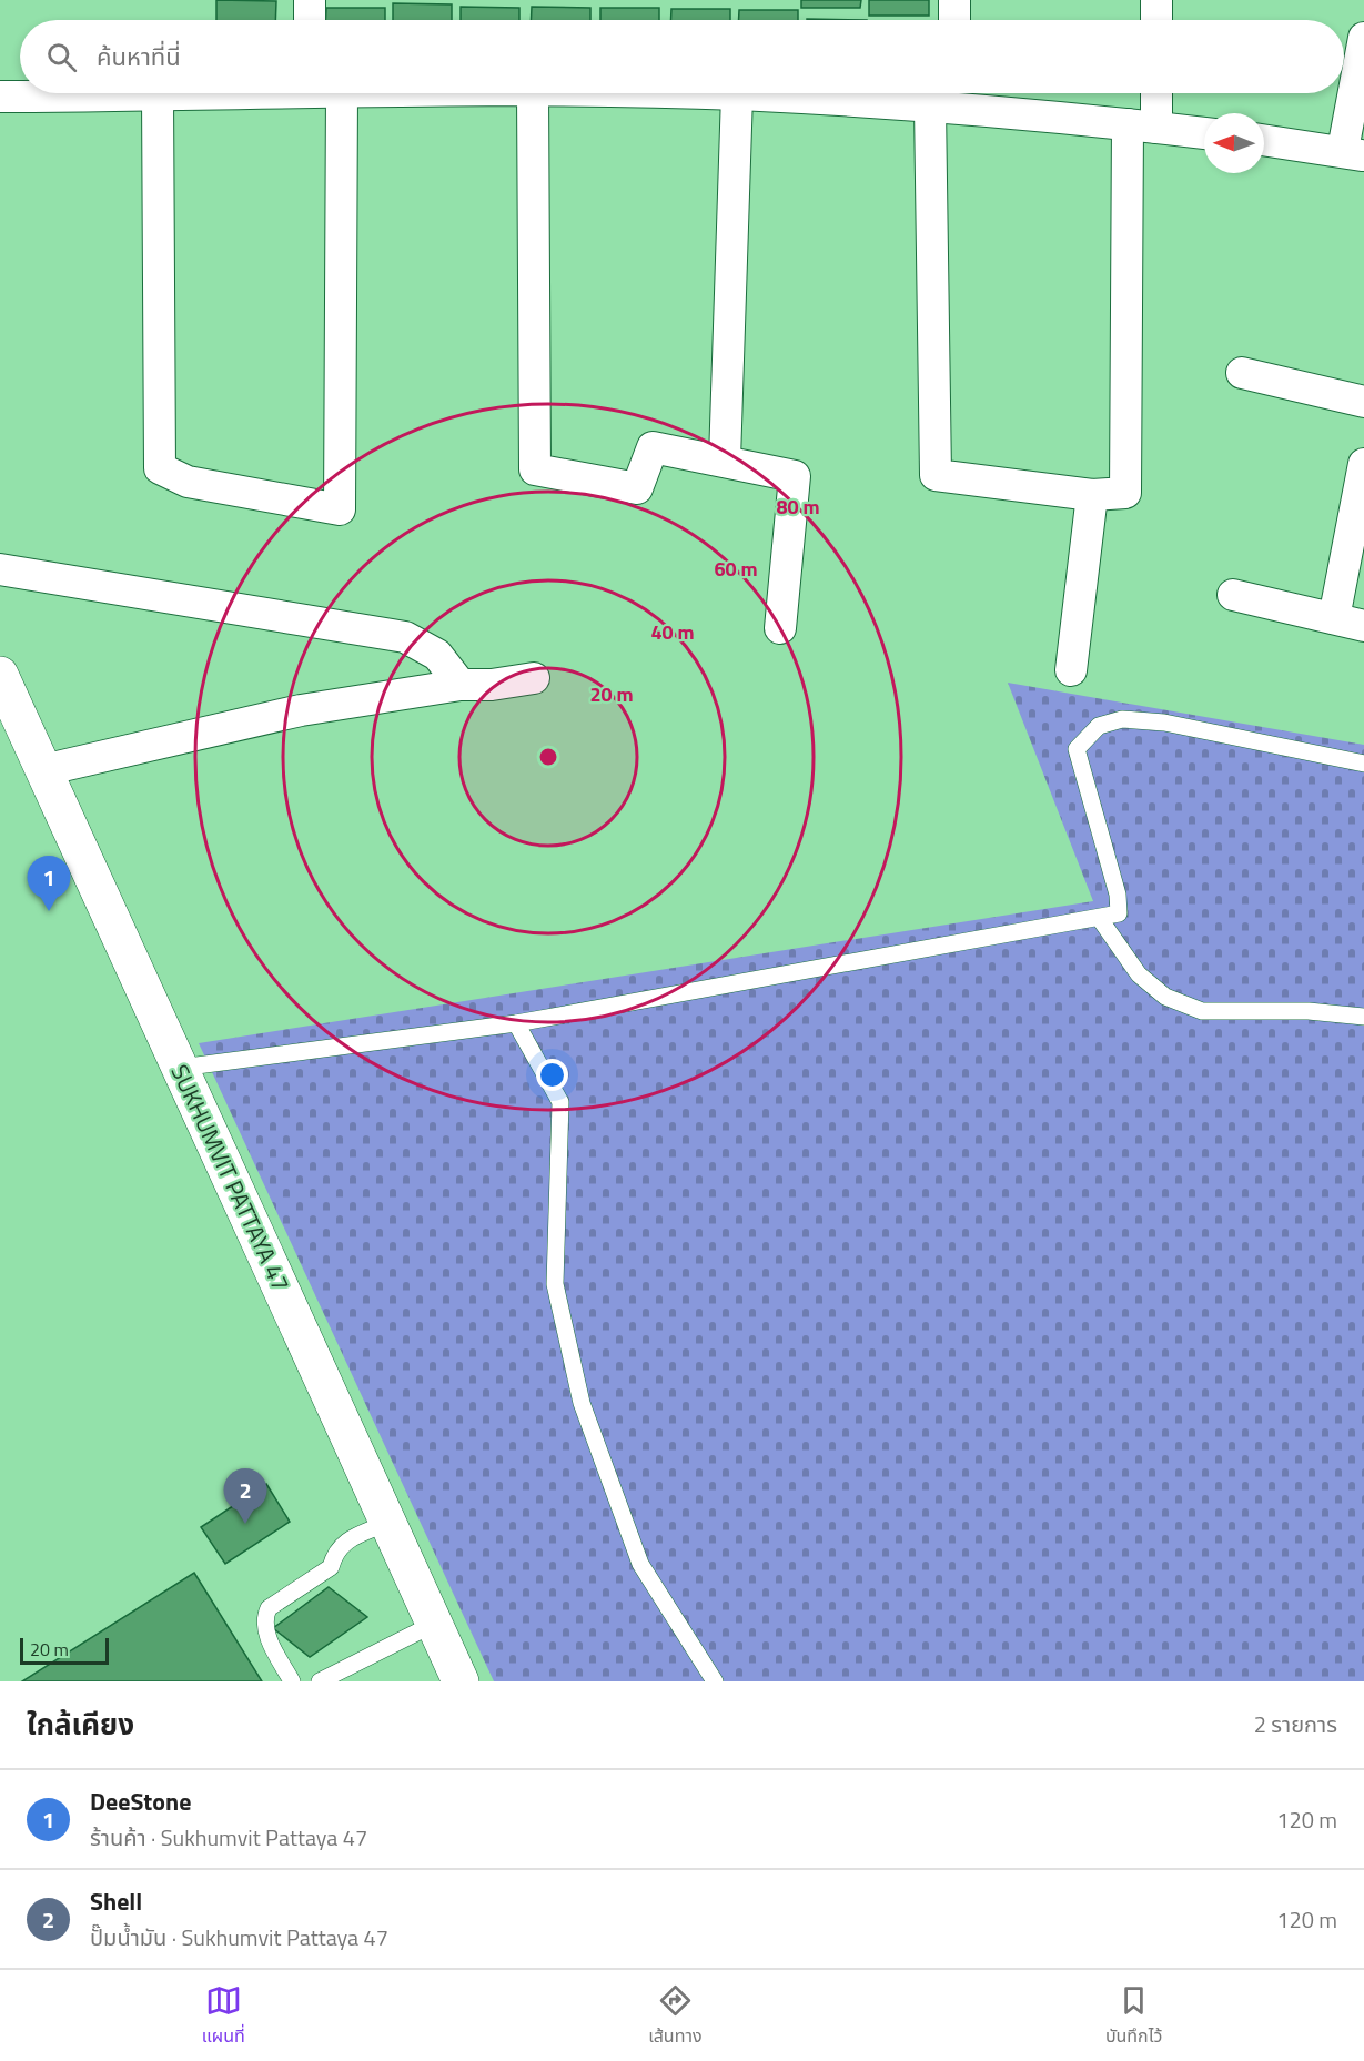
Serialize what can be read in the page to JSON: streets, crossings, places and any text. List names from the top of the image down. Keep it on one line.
{"streets":{"street":["SUKHUMVIT PATTAYA 47"]},"scale_bar":"20 m","north":"left","page":{"search":"ค้นหาที่นี่","pins":["1","2"],"scale":"20 m","heading":["ใกล้เคียง","2 รายการ"],"list":[{"mark":"1","name":"DeeStone","note":"ร้านค้า · Sukhumvit Pattaya 47","value":"120 m"},{"mark":"2","name":"Shell","note":"ปั๊มน้ำมัน · Sukhumvit Pattaya 47","value":"120 m"}],"nav":["แผนที่","เส้นทาง","บันทึกไว้"]},"rings":["80 m","60 m","40 m","20 m"]}
